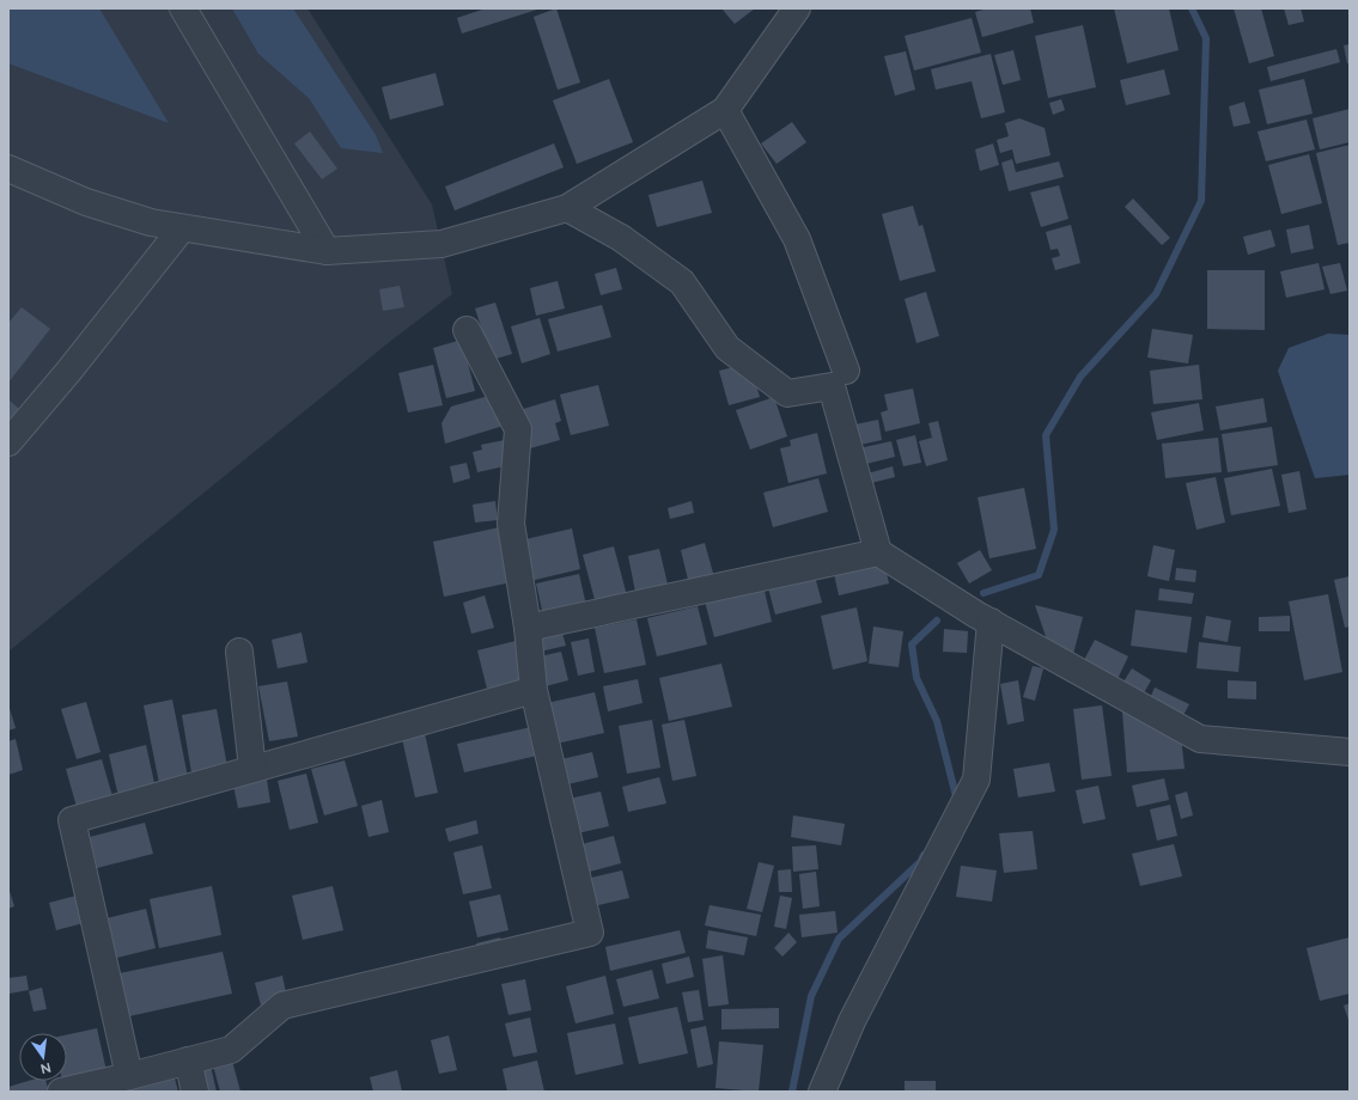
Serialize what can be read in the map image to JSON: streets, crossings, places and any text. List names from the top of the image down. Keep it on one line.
{"north":"bottom"}
